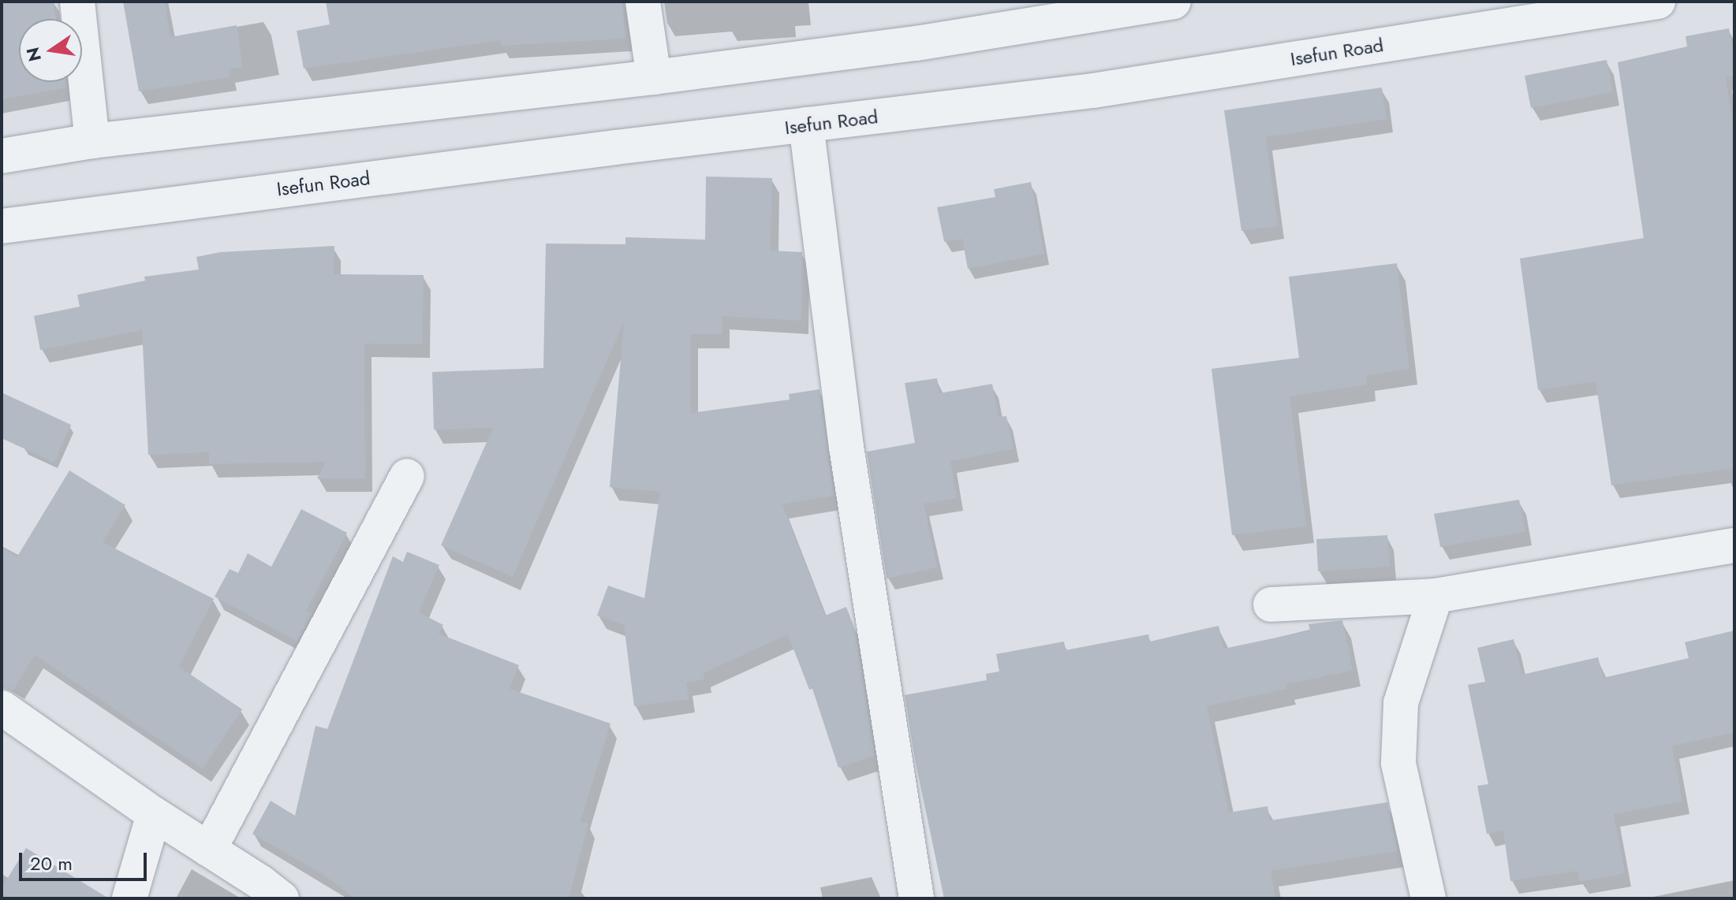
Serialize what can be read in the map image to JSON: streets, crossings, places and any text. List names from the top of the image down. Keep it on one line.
{"streets":{"street":["Isefun Road"]},"scale_bar":"20 m","north":"left"}
